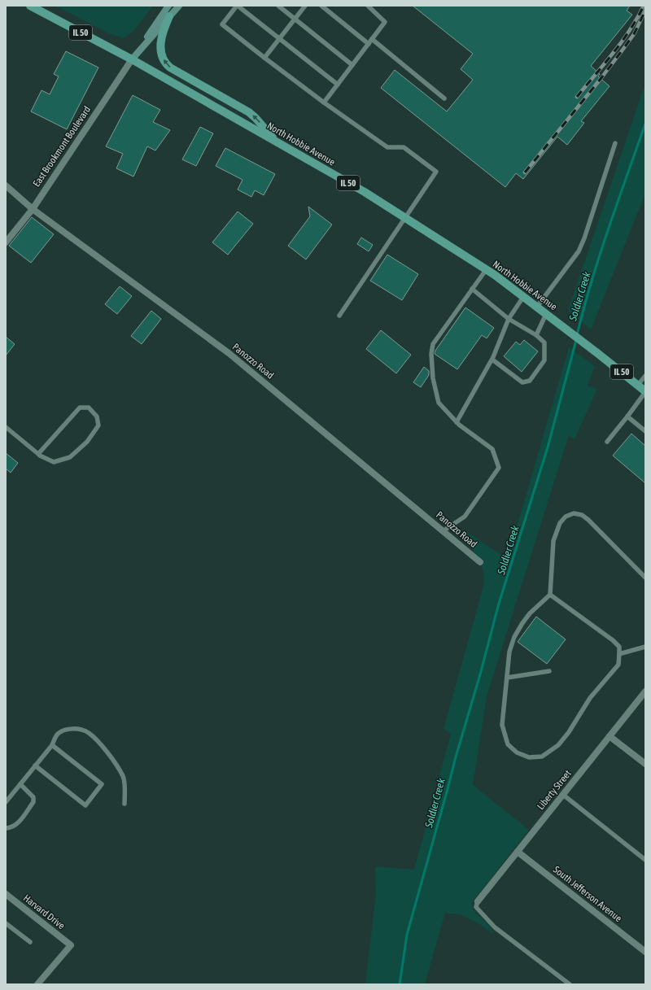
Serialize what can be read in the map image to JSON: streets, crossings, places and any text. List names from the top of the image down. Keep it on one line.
{"streets":{"main road":["IL 50","North Hobbie Avenue","East Brookmont Boulevard"],"street":["Panozzo Road","Liberty Street","South Jefferson Avenue","Harvard Drive"]},"crossings":[["IL 50","North Hobbie Avenue"],["North Hobbie Avenue","East Brookmont Boulevard"],["East Brookmont Boulevard","Panozzo Road"],["Liberty Street","South Jefferson Avenue"]],"water":["Soldier Creek"]}
